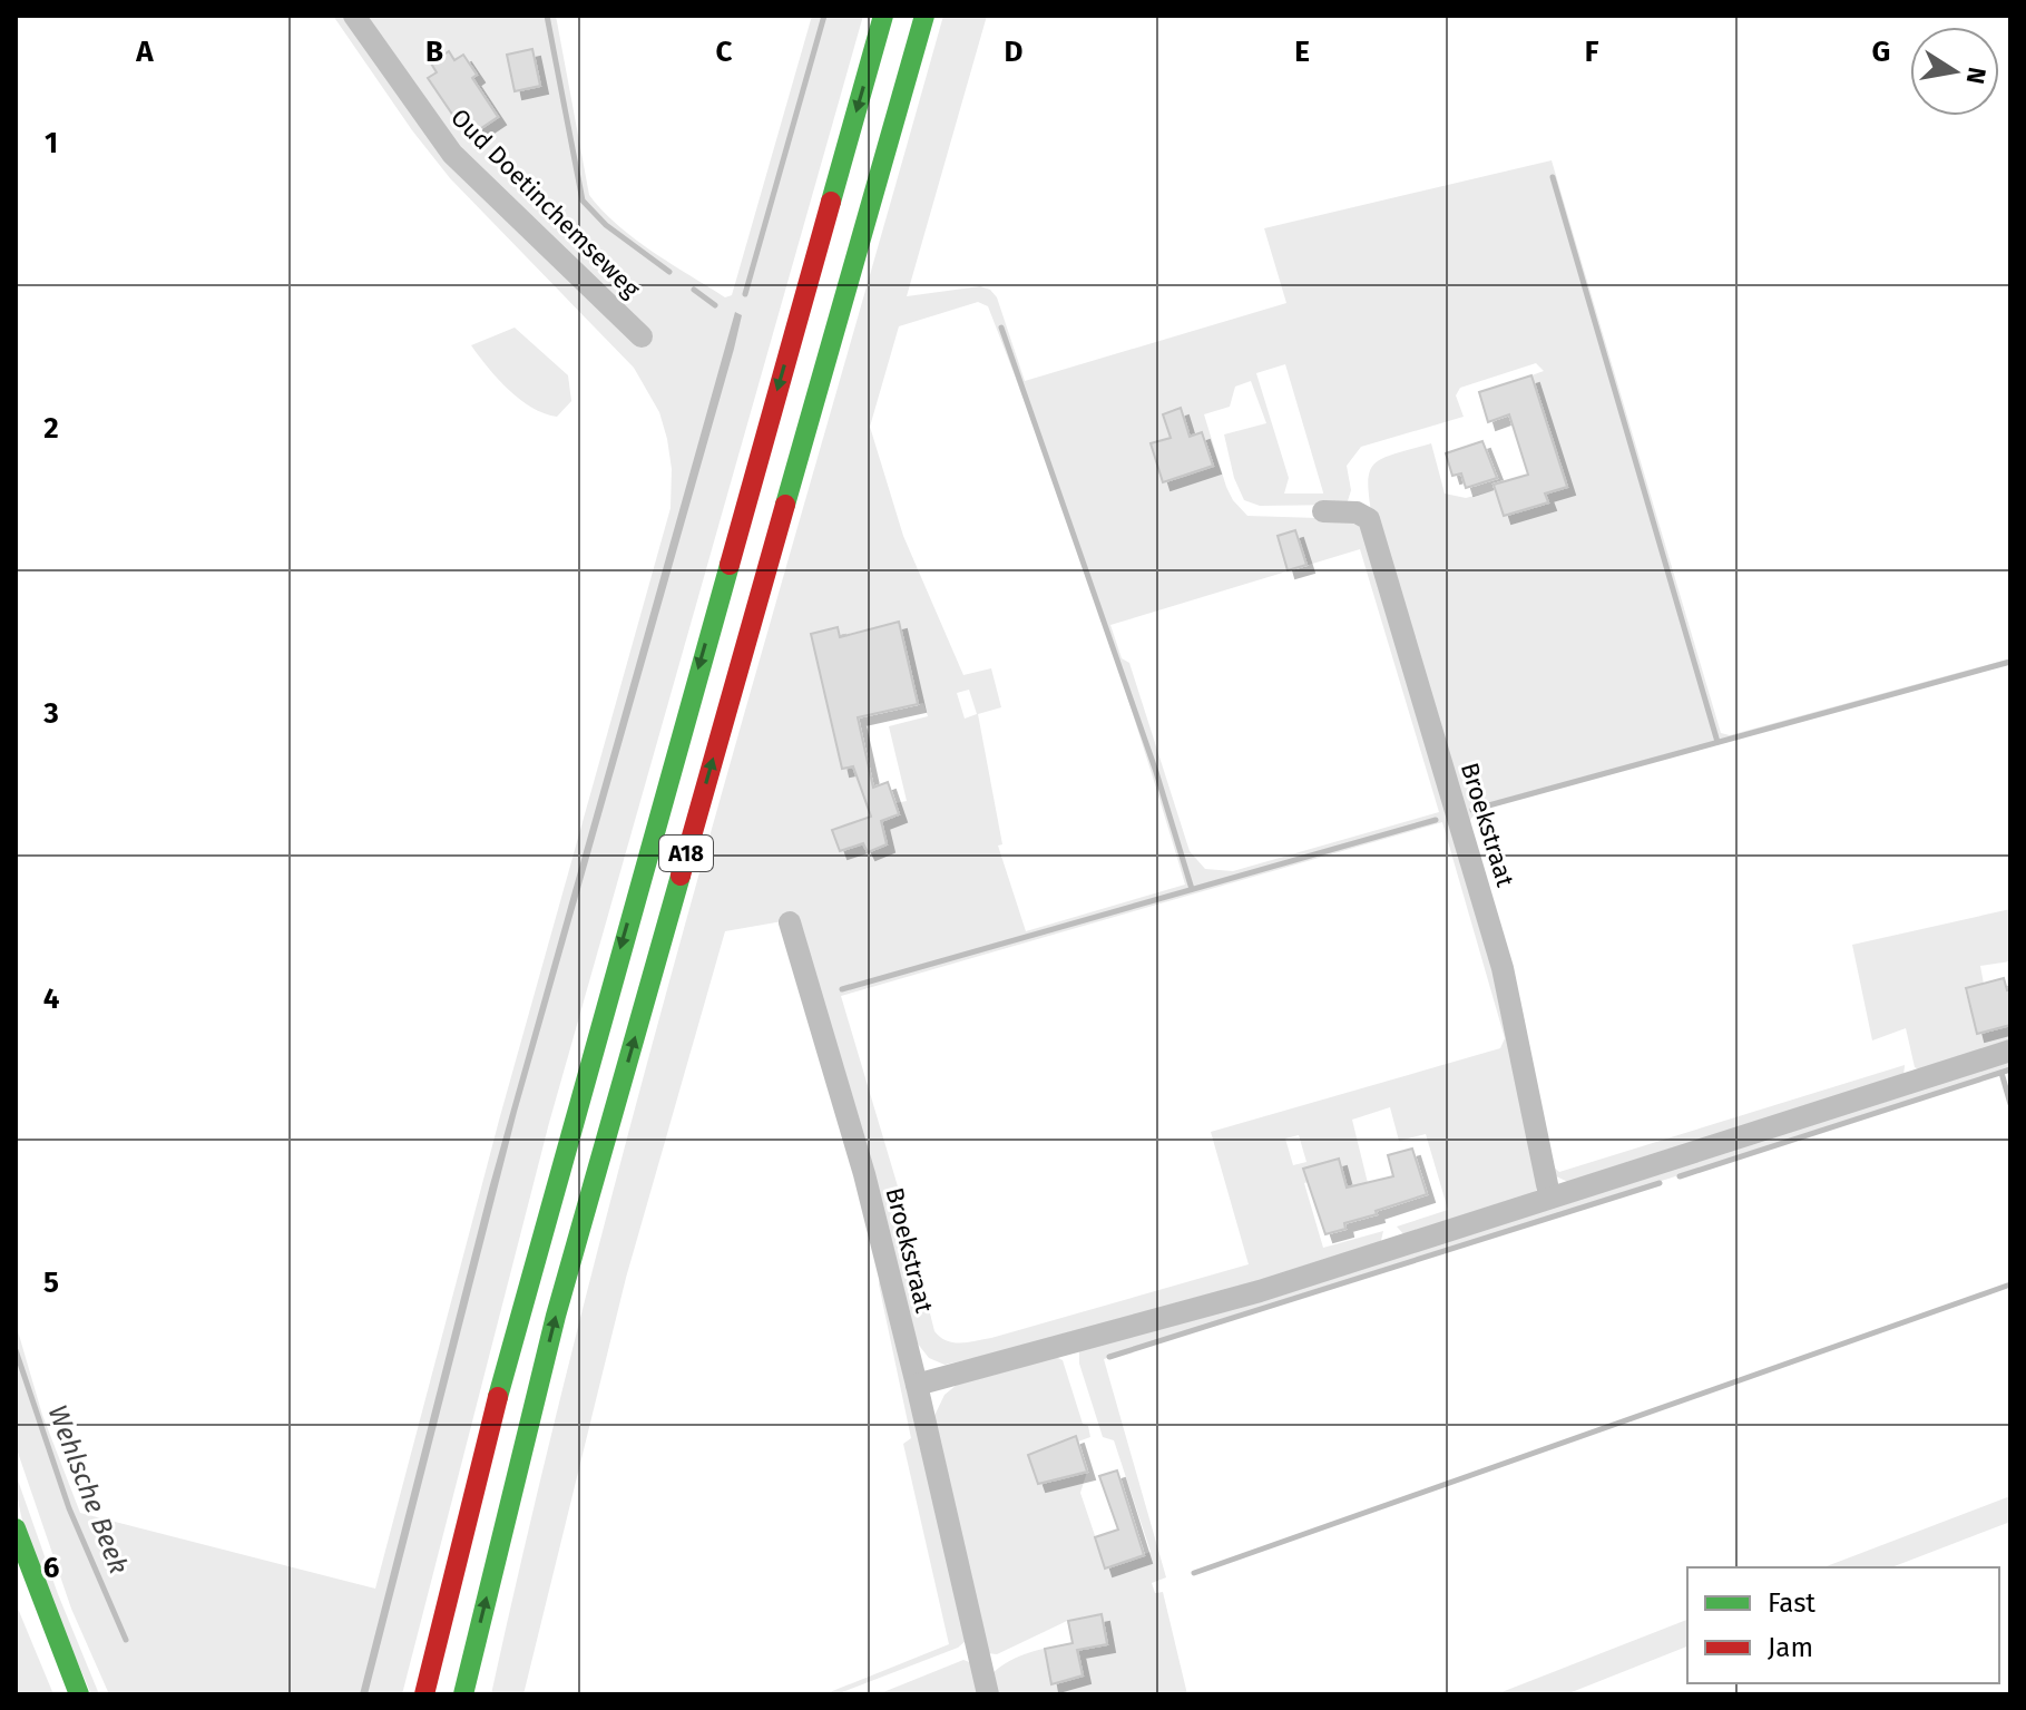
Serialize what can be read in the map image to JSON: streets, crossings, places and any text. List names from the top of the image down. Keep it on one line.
{"streets":{"main road":["A18"],"street":["Oud Doetinchemseweg","Broekstraat"]},"water":["Wehlsche Beek"],"legend":["Fast","Jam"],"north":"right","grid":{"columns":["A","B","C","D","E","F","G"],"rows":["1","2","3","4","5","6"]}}
